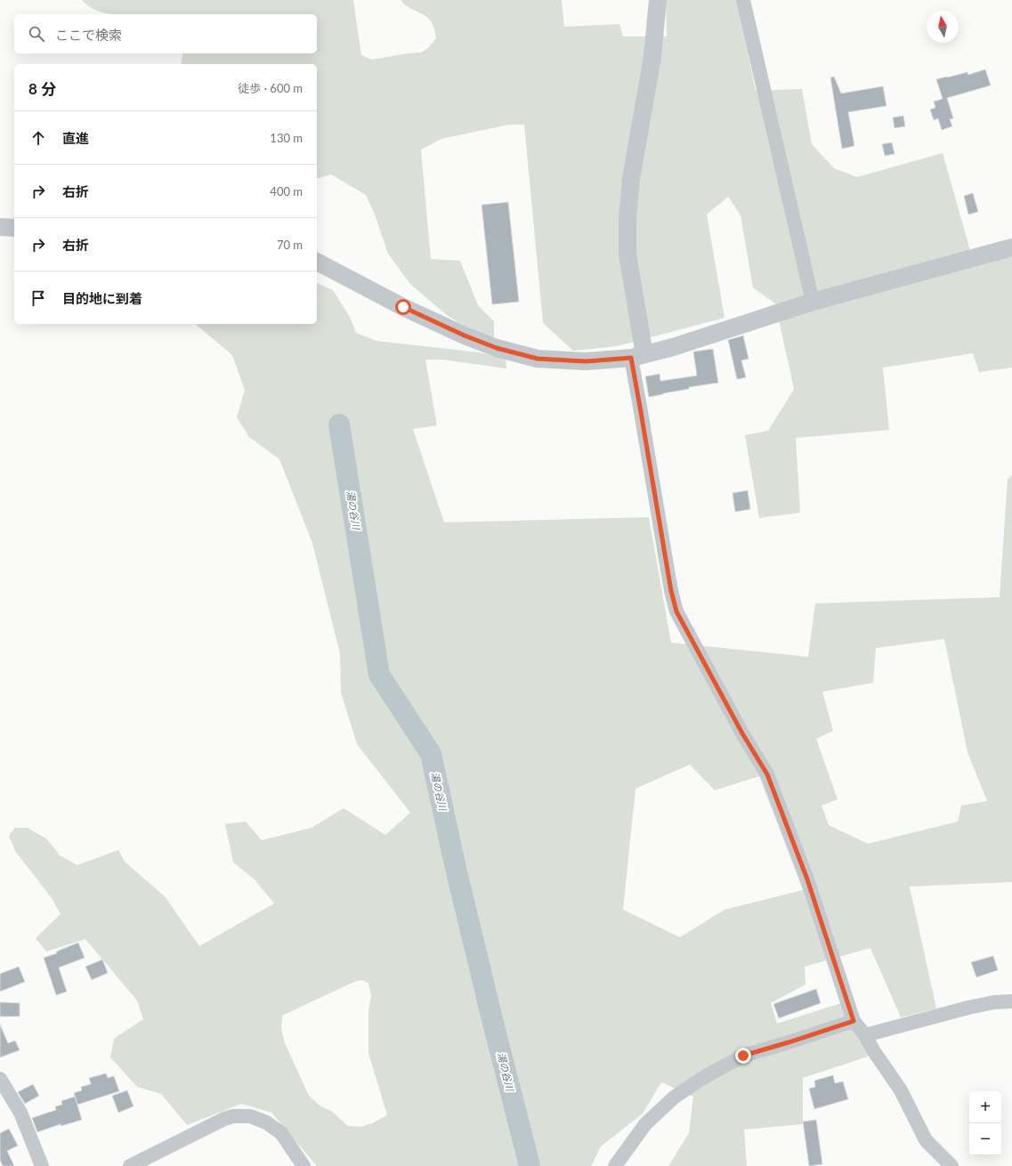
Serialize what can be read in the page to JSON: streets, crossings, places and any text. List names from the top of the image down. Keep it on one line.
{"water":["湯の谷川"],"north":"top","page":{"search":"ここで検索","heading":["8 分","徒歩 · 600 m"],"list":[["直進","130 m"],["右折","400 m"],["右折","70 m"],"目的地に到着"],"map_buttons":["+","−"]}}
